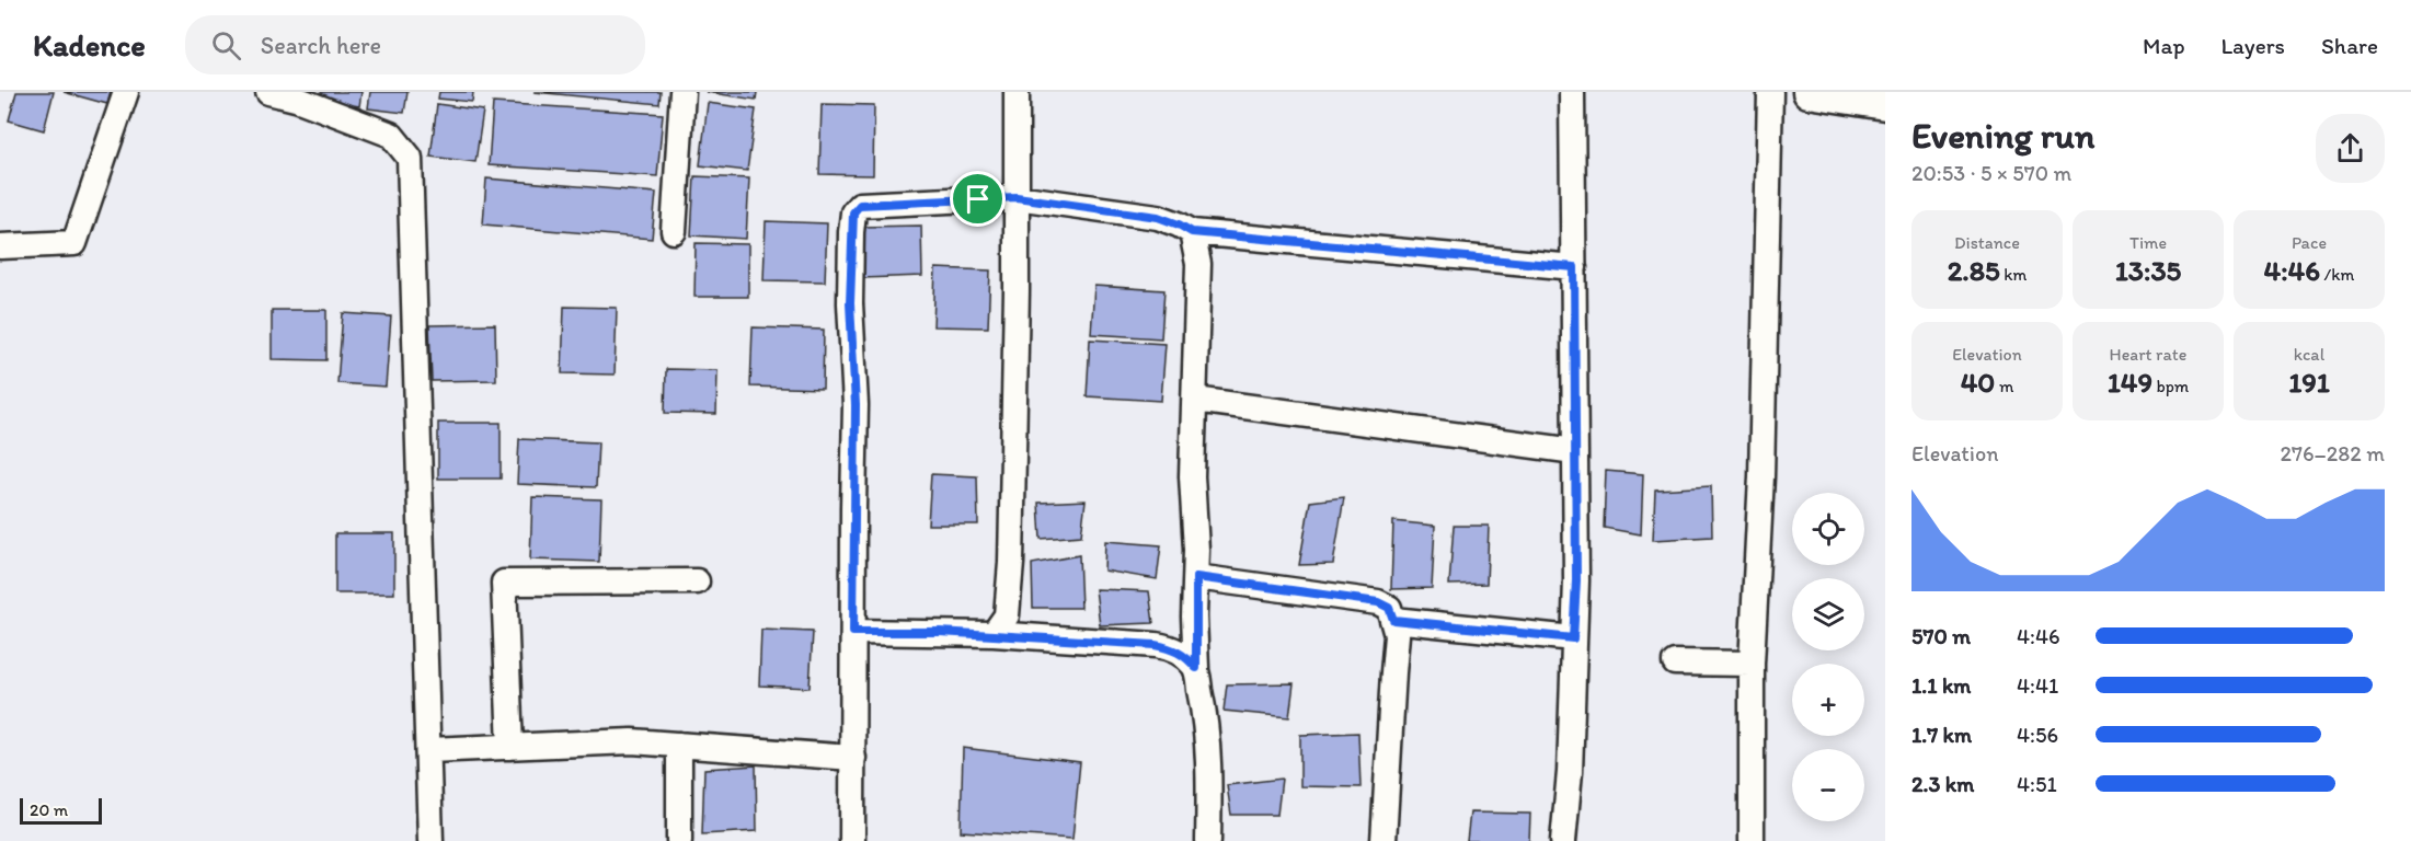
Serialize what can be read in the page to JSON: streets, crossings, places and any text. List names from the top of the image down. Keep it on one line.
{"scale_bar":"20 m","page":{"header":"Kadence","search":"Search here","nav":["Map","Layers","Share"],"heading":["Evening run","20:53 · 5 × 570 m"],"stats":[["Distance","2.85 km"],["Time","13:35"],["Pace","4:46 /km"],["Elevation","40 m"],["Heart rate","149 bpm"],["kcal","191"]],"chart":["Elevation","276–282 m"],"map_buttons":["+","−"],"list":[{"name":"570 m","note":"4:46"},{"name":"1.1 km","note":"4:41"},{"name":"1.7 km","note":"4:56"},{"name":"2.3 km","note":"4:51"}],"scale":"20 m"}}
